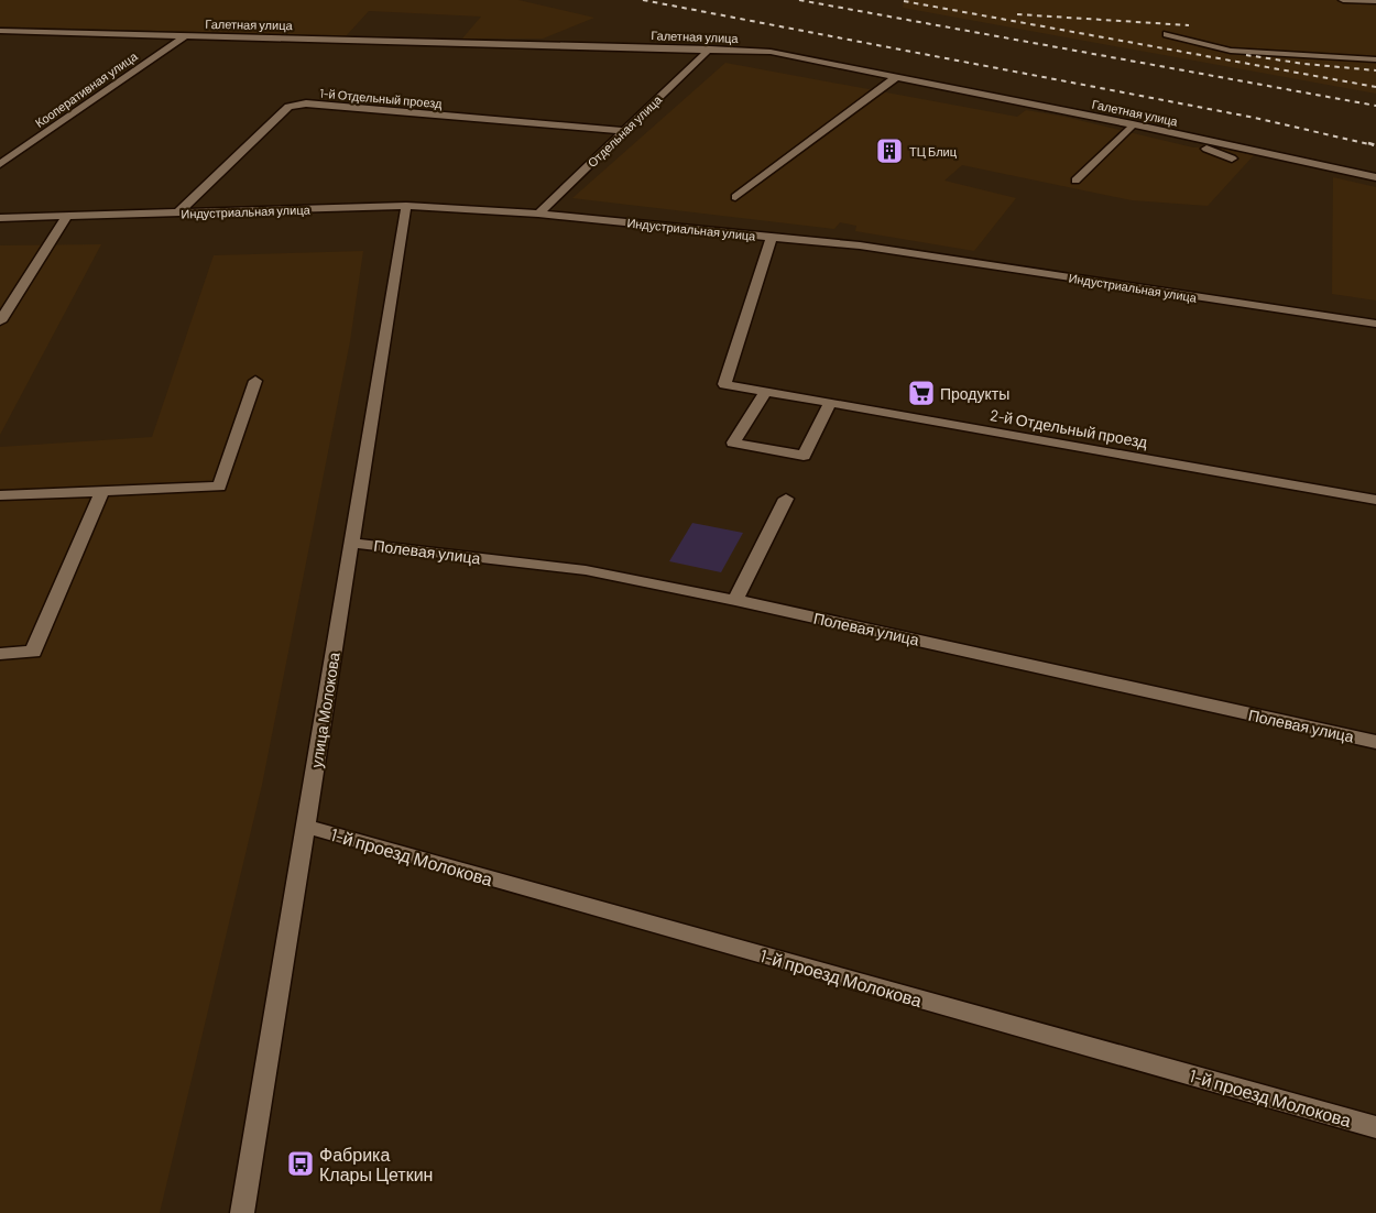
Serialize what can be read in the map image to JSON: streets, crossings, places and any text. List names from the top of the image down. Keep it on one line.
{"streets":{"street":["Галетная улица","Кооперативная улица","1-й Отдельный проезд","Отдельная улица","Индустриальная улица","2-й Отдельный проезд","Полевая улица","улица Молокова","1-й проезд Молокова"]},"crossings":[["Галетная улица","Кооперативная улица"],["Галетная улица","Отдельная улица"],["1-й Отдельный проезд","Отдельная улица"],["1-й Отдельный проезд","Индустриальная улица"],["Отдельная улица","Индустриальная улица"],["Индустриальная улица","2-й Отдельный проезд"],["Индустриальная улица","улица Молокова"],["Полевая улица","улица Молокова"],["улица Молокова","1-й проезд Молокова"]],"places":{"building":["ТЦ Блиц"],"supermarket":["Продукты"],"bus stop":["Фабрика Клары Цеткин"]}}
